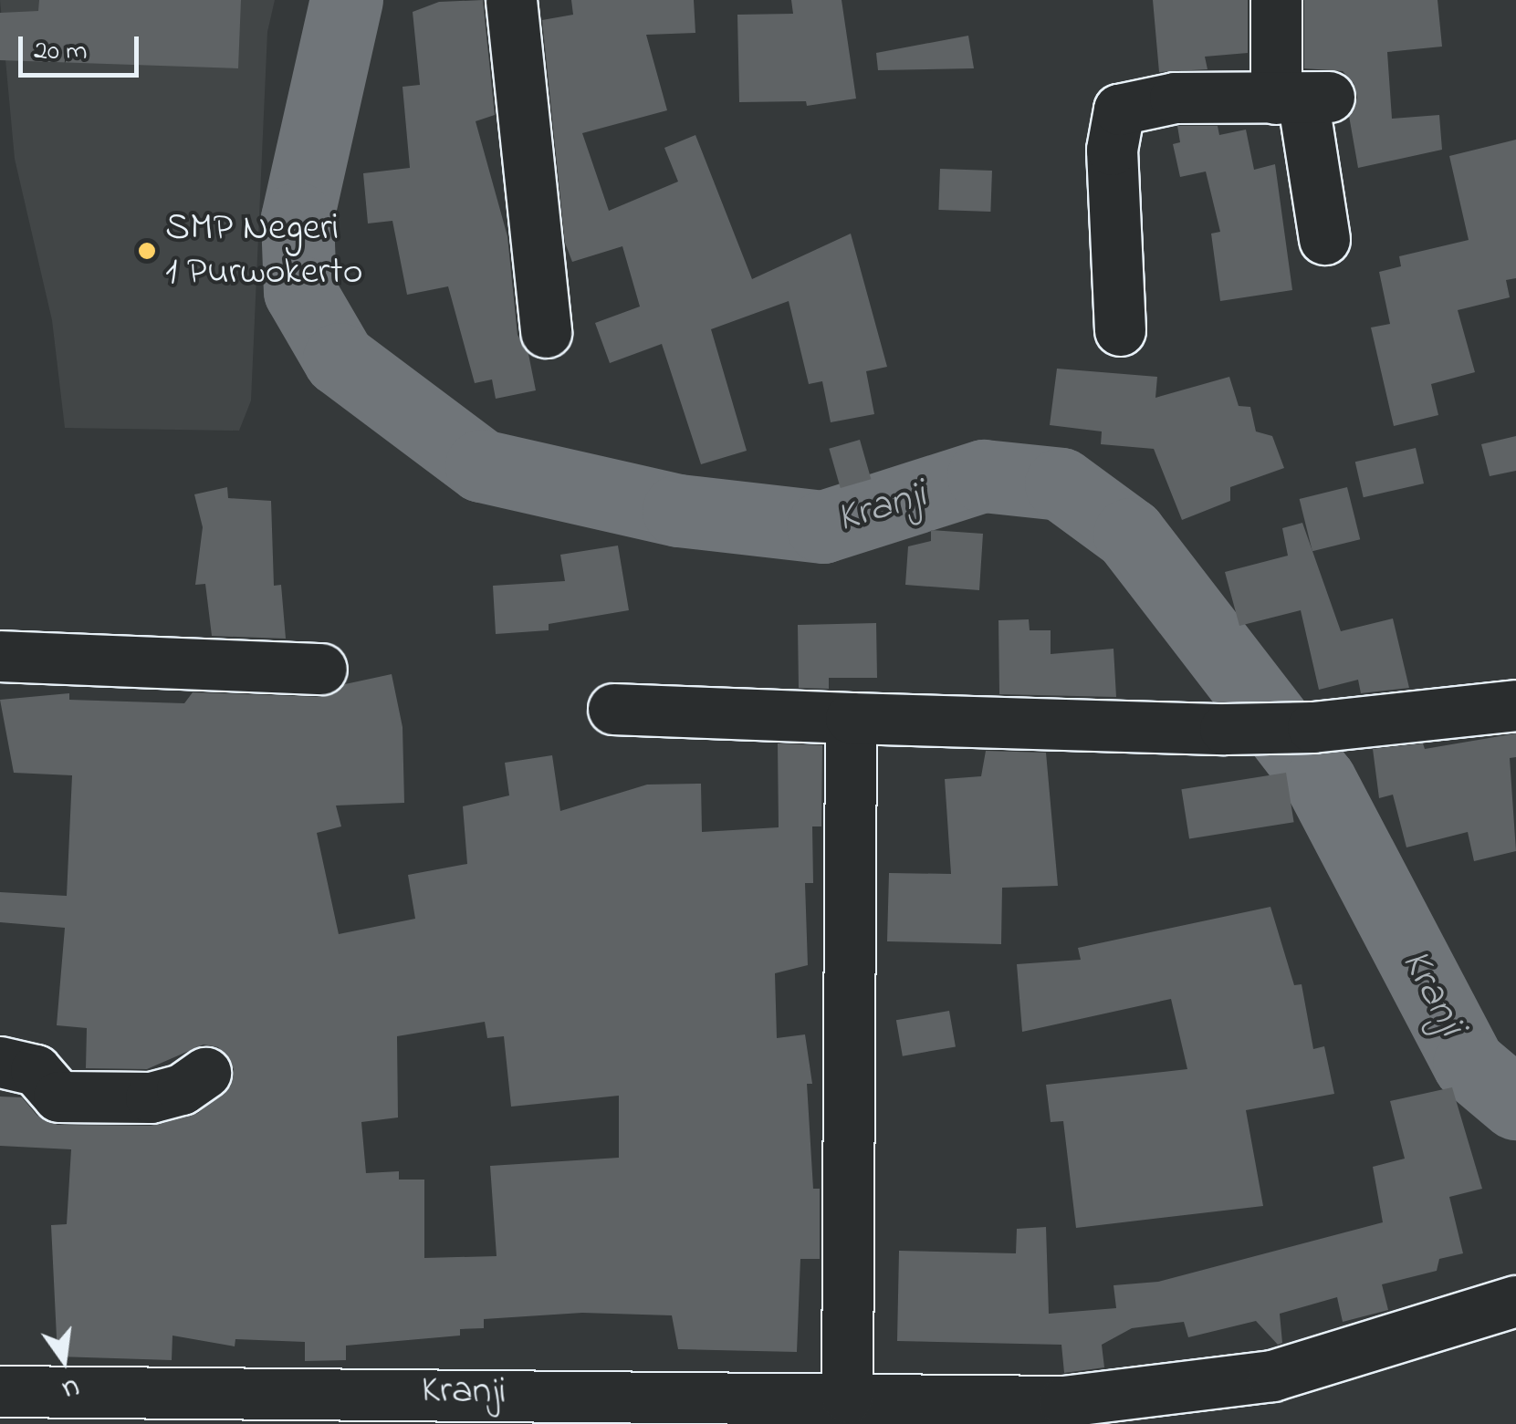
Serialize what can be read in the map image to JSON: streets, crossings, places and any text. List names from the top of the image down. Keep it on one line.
{"streets":{"street":["Kranji"]},"water":["Kranji"],"places":["SMP Negeri 1 Purwokerto"],"scale_bar":"20 m","north":"bottom"}
